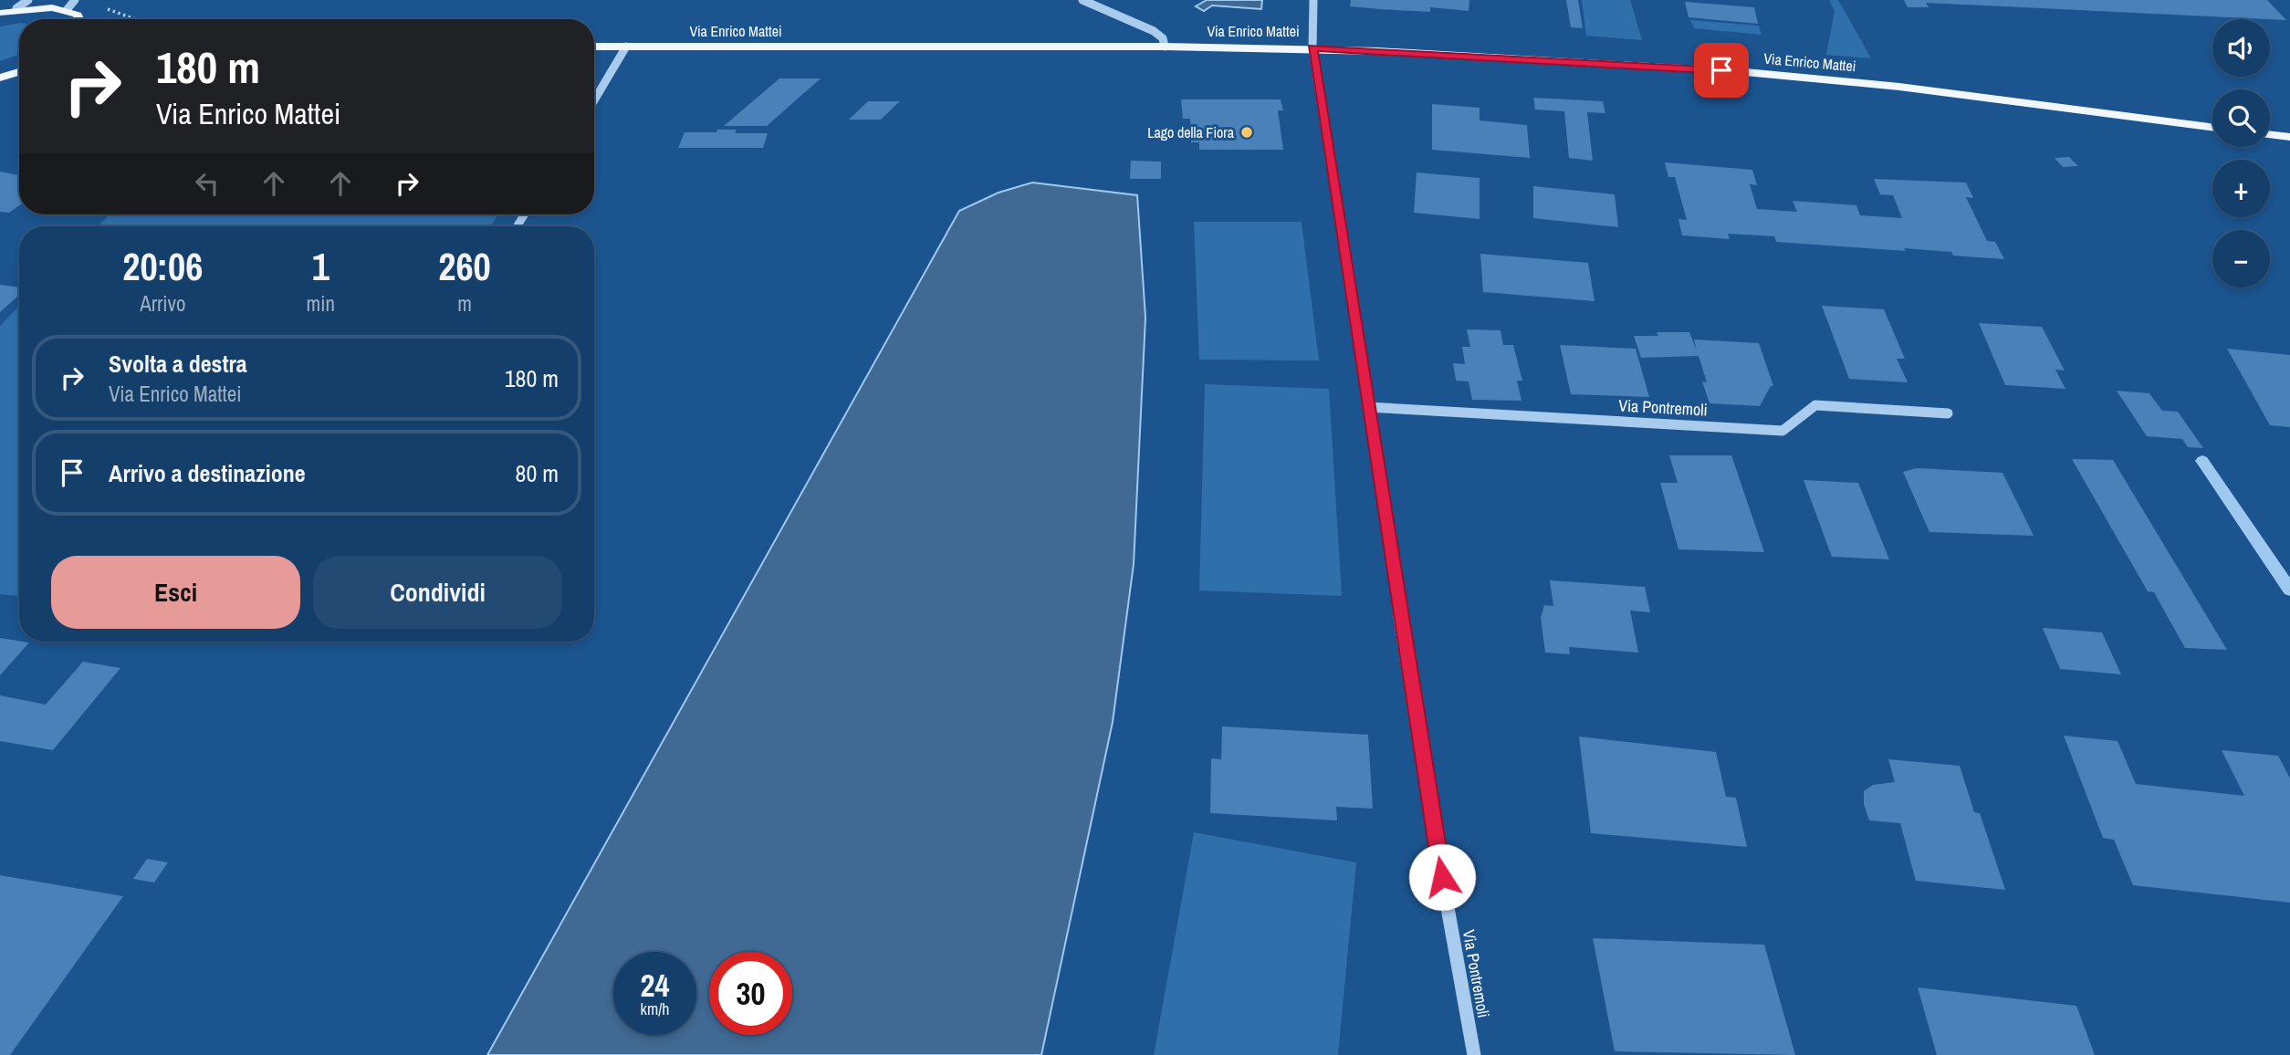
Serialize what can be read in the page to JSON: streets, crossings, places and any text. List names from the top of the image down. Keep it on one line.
{"streets":{"main road":["Via Enrico Mattei"],"street":["Via Pontremoli"]},"crossings":[["Via Enrico Mattei","Via Pontremoli"]],"places":["Lago della Fiora"],"page":{"map_buttons":["+","−"],"turn":["180 m","Via Enrico Mattei"],"eta":["20:06","Arrivo","1","min","260","m"],"list":[{"name":"Svolta a destra","note":"Via Enrico Mattei","value":"180 m"},{"name":"Arrivo a destinazione","value":"80 m"}],"buttons":["Esci","Condividi"],"speed":"24 km/h","limit":"30"}}
